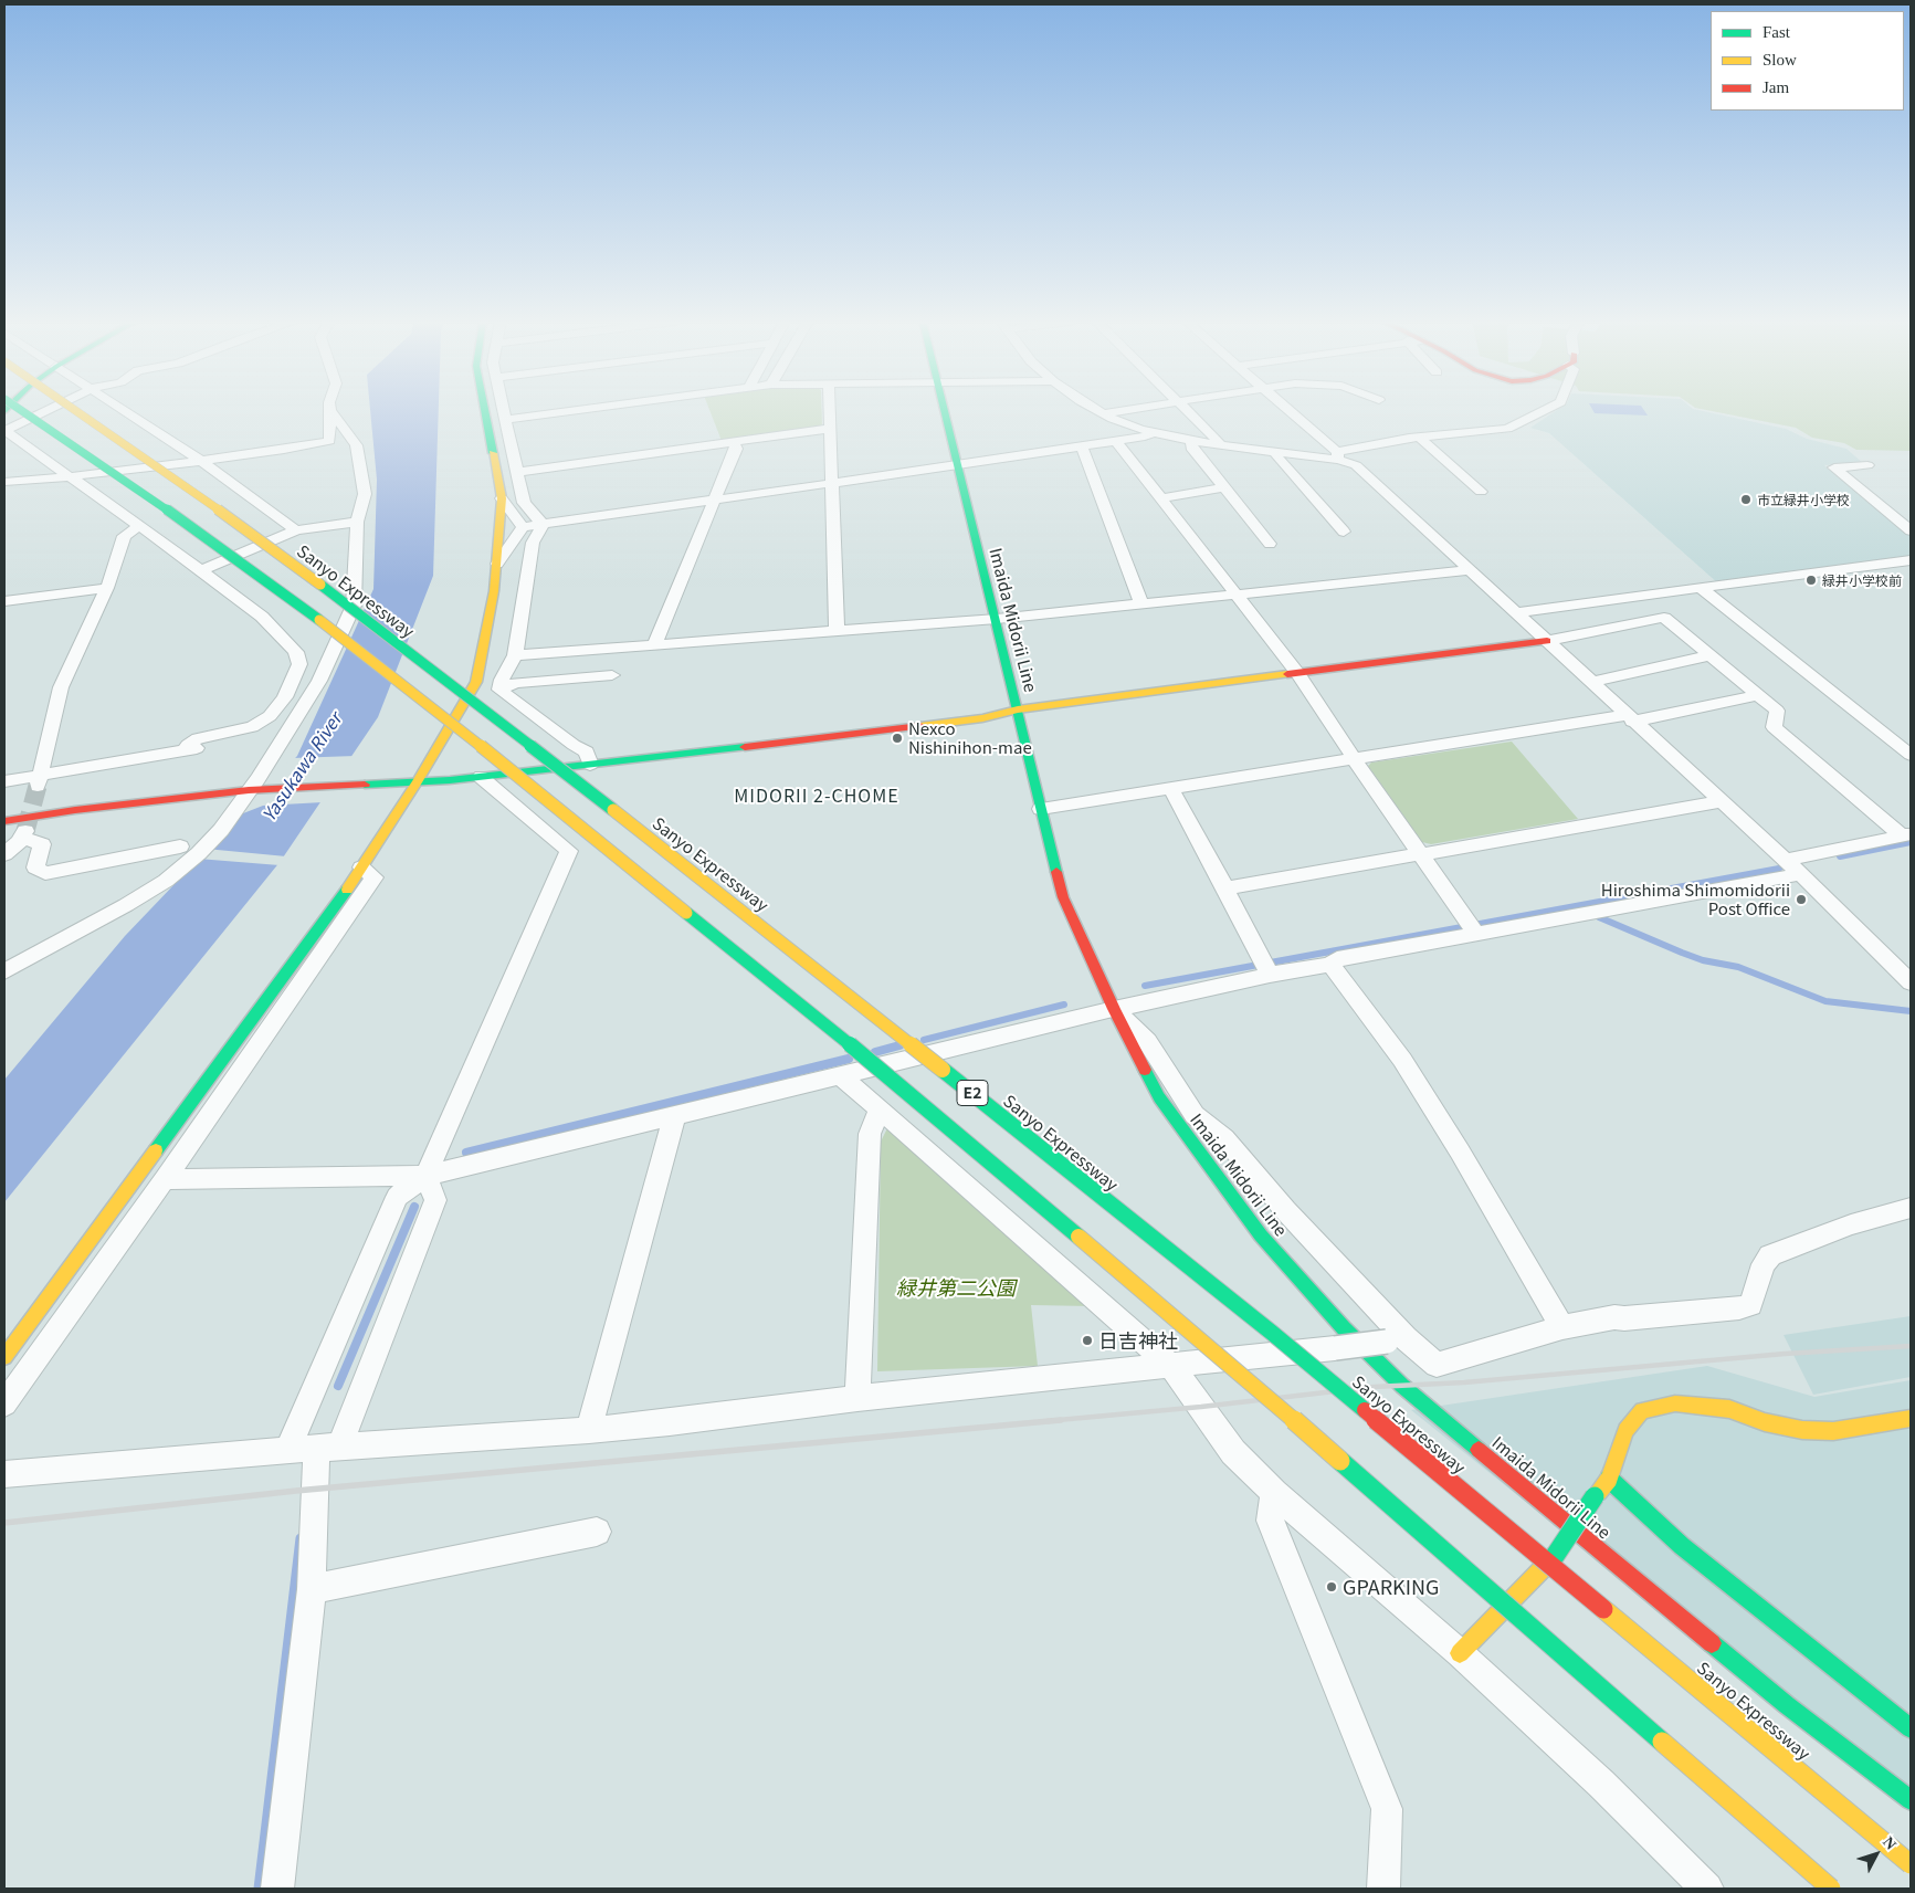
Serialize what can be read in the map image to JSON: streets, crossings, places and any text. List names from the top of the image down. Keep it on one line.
{"streets":{"main road":["Sanyo Expressway","Imaida Midorii Line","E2"]},"districts":["MIDORII 2-CHOME"],"water":["Yasukawa River"],"parks":["緑井第二公園"],"places":["市立緑井小学校","緑井小学校前","Nexco Nishinihon-mae","Hiroshima Shimomidorii Post Office","日吉神社","GPARKING"],"legend":["Fast","Slow","Jam"],"north":"top right"}
